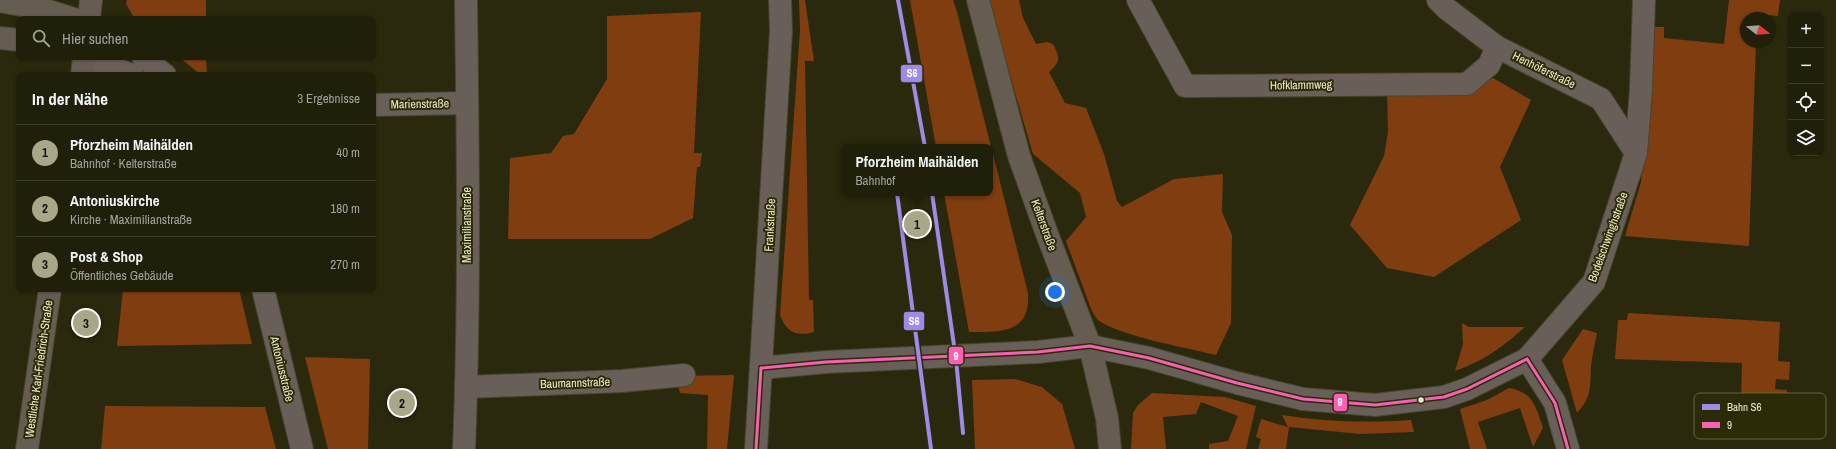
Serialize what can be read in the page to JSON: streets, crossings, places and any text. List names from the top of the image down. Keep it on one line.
{"streets":{"main road":["Kelterstraße","Westliche Karl-Friedrich-Straße"],"street":["Henhöferstraße","Hofklammweg","Marienstraße","Maximilianstraße","Frankstraße","Bodelschwinghstraße","Antoniusstraße","Baumannstraße"]},"crossings":[["Henhöferstraße","Hofklammweg"],["Henhöferstraße","Bodelschwinghstraße"],["Marienstraße","Maximilianstraße"],["Maximilianstraße","Baumannstraße"],["Frankstraße","Bodelschwinghstraße"],["Kelterstraße","Bodelschwinghstraße"]],"lines":["rail line S6","transit line 9"],"legend":["Bahn S6","9"],"north":"right","page":{"map_buttons":["+","−"],"search":"Hier suchen","heading":["In der Nähe","3 Ergebnisse"],"list":[{"mark":"1","name":"Pforzheim Maihälden","note":"Bahnhof · Kelterstraße","value":"40 m"},{"mark":"2","name":"Antoniuskirche","note":"Kirche · Maximilianstraße","value":"180 m"},{"mark":"3","name":"Post & Shop","note":"Öffentliches Gebäude","value":"270 m"}],"popup":["Pforzheim Maihälden","Bahnhof"],"pins":["1","3","2"]}}
